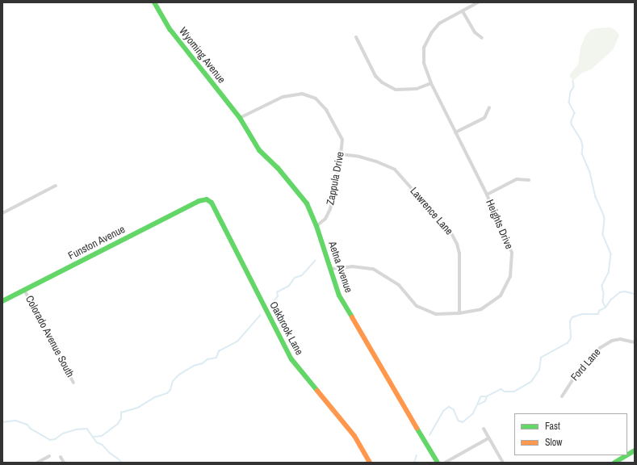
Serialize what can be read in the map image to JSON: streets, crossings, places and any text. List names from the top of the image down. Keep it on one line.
{"streets":{"street":["Wyoming Avenue","Zappula Drive","Lawrence Lane","Heights Drive","Funston Avenue","Aetna Avenue","Oakbrook Lane","Colorado Avenue South","Ford Lane"]},"crossings":[["Wyoming Avenue","Zappula Drive"],["Wyoming Avenue","Aetna Avenue"],["Zappula Drive","Lawrence Lane"],["Zappula Drive","Aetna Avenue"],["Lawrence Lane","Heights Drive"],["Heights Drive","Aetna Avenue"],["Funston Avenue","Oakbrook Lane"],["Funston Avenue","Colorado Avenue South"]],"legend":["Fast","Slow"]}
